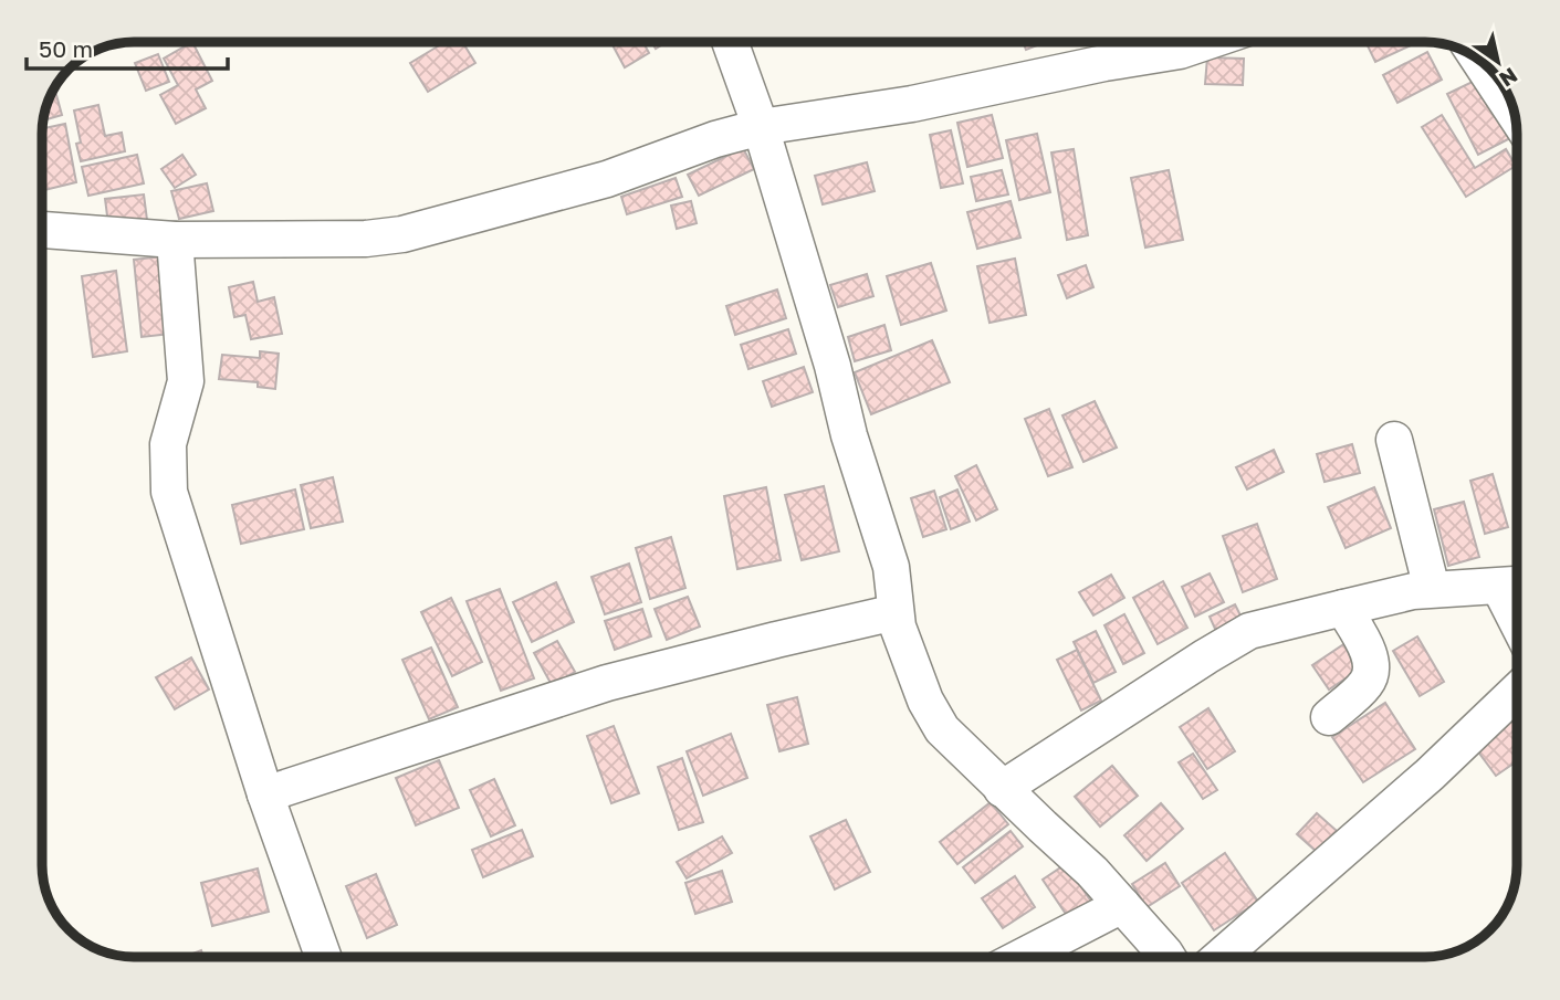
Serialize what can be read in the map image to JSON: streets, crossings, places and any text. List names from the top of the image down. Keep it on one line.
{"scale_bar":"50 m","north":"bottom right"}
